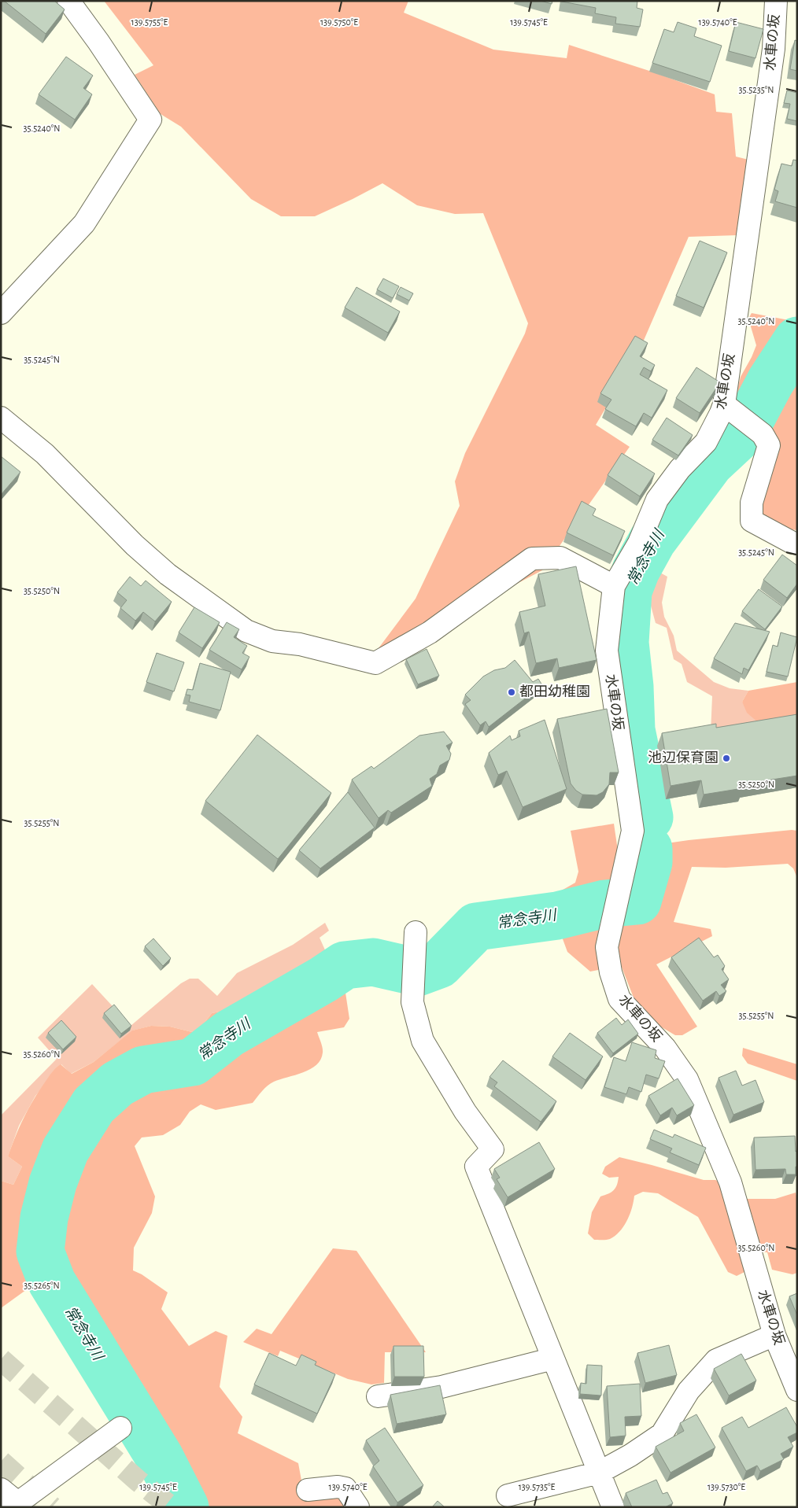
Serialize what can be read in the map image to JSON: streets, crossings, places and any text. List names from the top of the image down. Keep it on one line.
{"streets":{"street":["水車の坂"]},"water":["常念寺川"],"places":["都田幼稚園","池辺保育園"],"coordinates":["139.5755°E","139.5750°E","139.5745°E","139.5740°E","35.5235°N","35.5240°N","35.5245°N","35.5250°N","35.5255°N","35.5260°N","35.5265°N","139.5735°E","139.5730°E"]}
